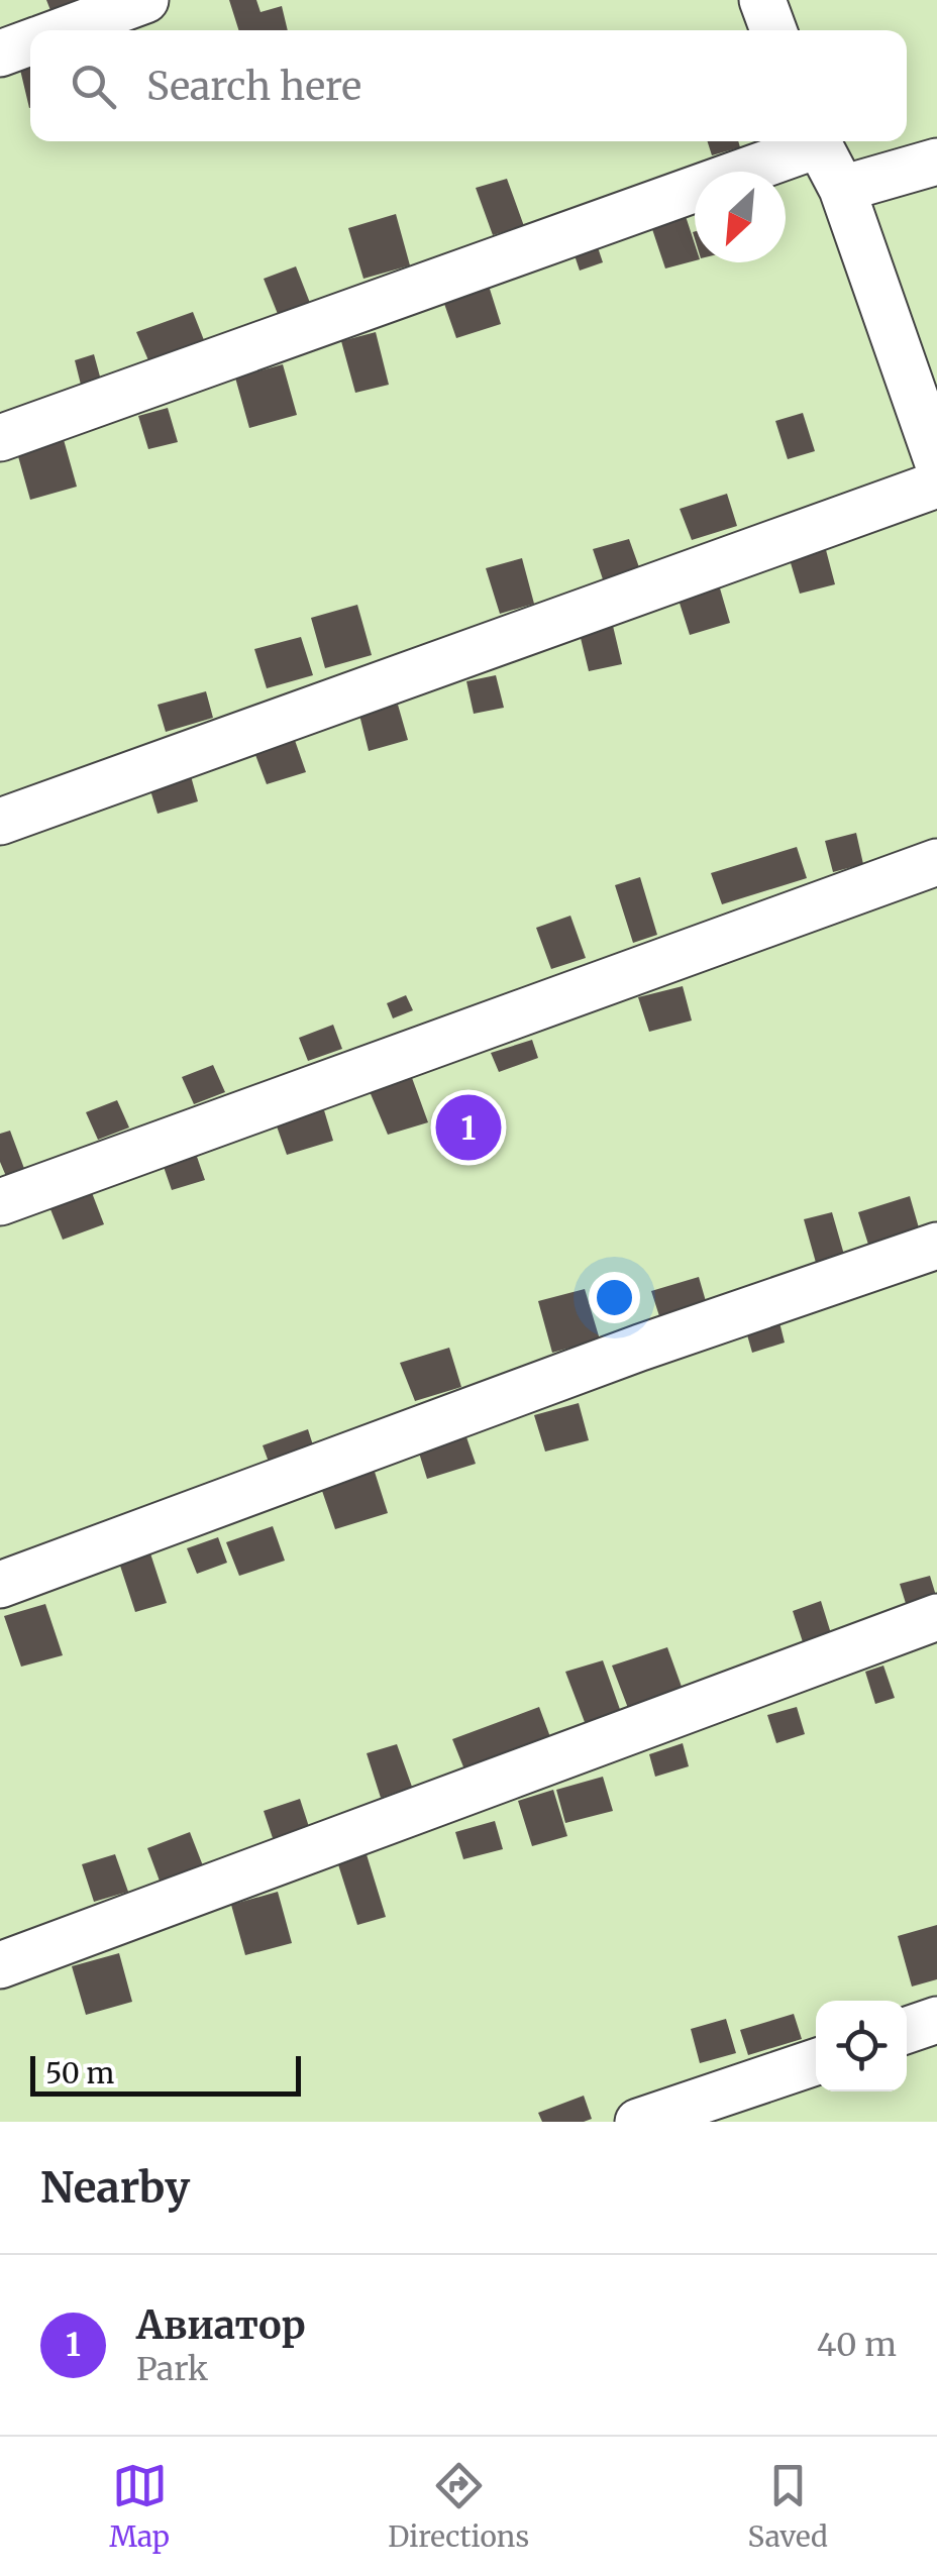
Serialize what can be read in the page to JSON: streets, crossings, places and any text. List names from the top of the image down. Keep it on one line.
{"scale_bar":"50 m","north":"bottom left","page":{"search":"Search here","pins":"1","scale":"50 m","heading":"Nearby","list":[{"mark":"1","name":"Авиатор","note":"Park","value":"40 m"}],"nav":["Map","Directions","Saved"]}}
